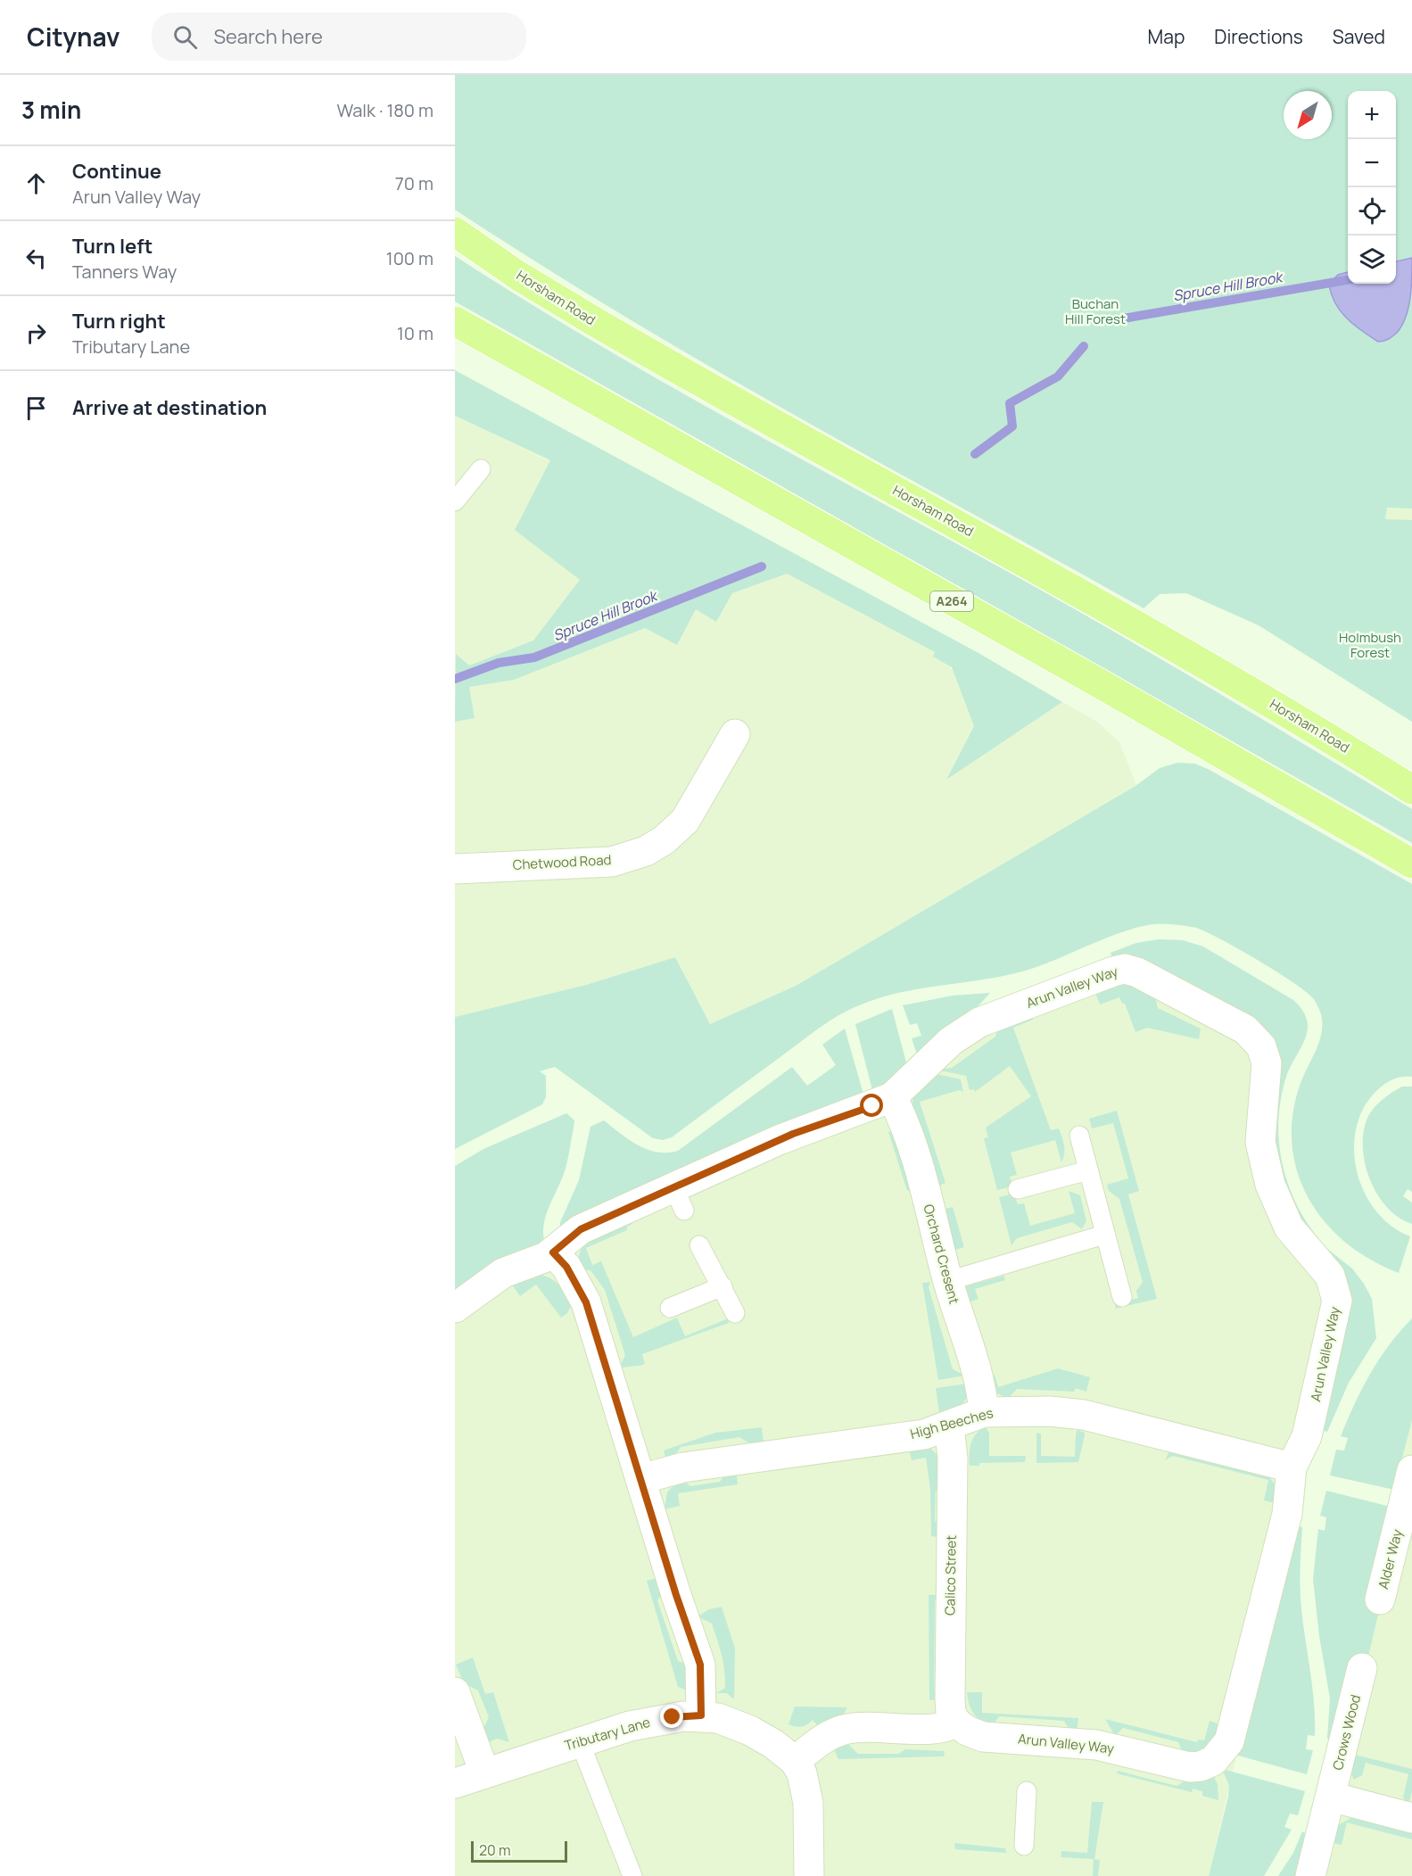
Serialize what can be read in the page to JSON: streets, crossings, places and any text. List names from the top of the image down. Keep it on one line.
{"streets":{"highway":["Horsham Road","A264"],"street":["Chetwood Road","Arun Valley Way","Orchard Cresent","High Beeches","Alder Way","Calico Street","Crows Wood","Tributary Lane"]},"crossings":[["Arun Valley Way","Orchard Cresent"],["Arun Valley Way","High Beeches"],["Arun Valley Way","Calico Street"],["Orchard Cresent","High Beeches"],["High Beeches","Calico Street"]],"water":["Spruce Hill Brook"],"parks":["Buchan Hill Forest","Holmbush Forest"],"scale_bar":"20 m","north":"bottom left","page":{"header":"Citynav","search":"Search here","nav":["Map","Directions","Saved"],"heading":["3 min","Walk · 180 m"],"map_buttons":["+","−"],"list":[["Continue","Arun Valley Way","70 m"],["Turn left","Tanners Way","100 m"],["Turn right","Tributary Lane","10 m"],"Arrive at destination"],"scale":"20 m"}}
